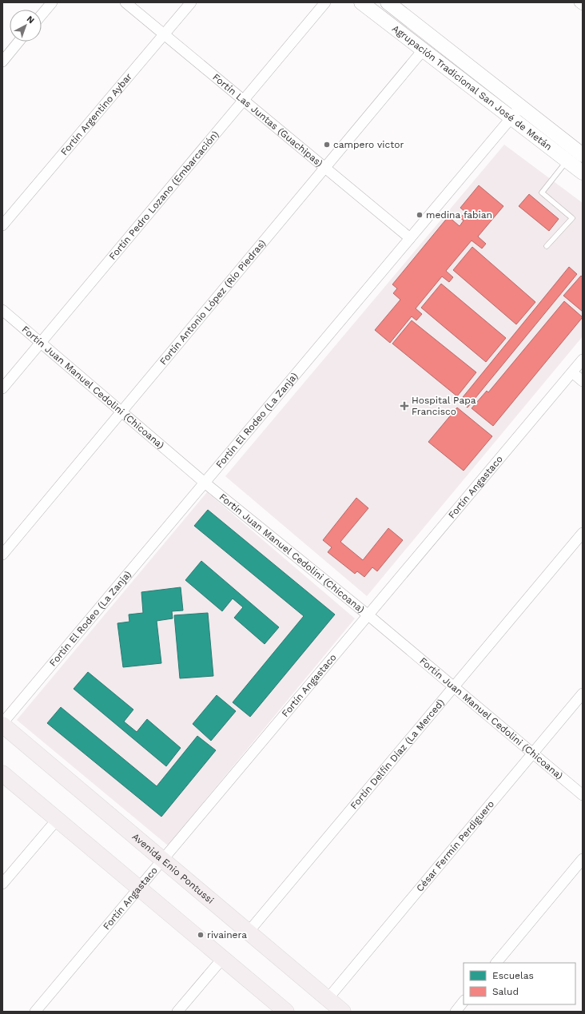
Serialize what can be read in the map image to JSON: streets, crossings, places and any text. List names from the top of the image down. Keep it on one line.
{"streets":{"main road":["Avenida Enio Pontussi"],"street":["Agrupación Tradicional San José de Metán","Fortín Argentino Aybar","Fortín Las Juntas (Guachipas)","Fortín Pedro Lozano (Embarcación)","Fortín Antonio López (Río Piedras)","Fortín Juan Manuel Cedolini (Chicoana)","Fortín El Rodeo (La Zanja)","Fortín Angastaco","Fortín Delfín Díaz (La Merced)","César Fermín Perdiguero"]},"crossings":[["Agrupación Tradicional San José de Metán","Fortín Antonio López (Río Piedras)"],["Agrupación Tradicional San José de Metán","Fortín El Rodeo (La Zanja)"],["Fortín Argentino Aybar","Fortín Las Juntas (Guachipas)"],["Fortín Las Juntas (Guachipas)","Fortín Pedro Lozano (Embarcación)"],["Fortín Las Juntas (Guachipas)","Fortín Antonio López (Río Piedras)"],["Fortín Las Juntas (Guachipas)","Fortín El Rodeo (La Zanja)"],["Fortín Pedro Lozano (Embarcación)","Fortín Juan Manuel Cedolini (Chicoana)"],["Fortín Antonio López (Río Piedras)","Fortín Juan Manuel Cedolini (Chicoana)"],["Fortín Juan Manuel Cedolini (Chicoana)","Fortín El Rodeo (La Zanja)"],["Fortín Juan Manuel Cedolini (Chicoana)","Fortín Angastaco"],["Fortín Juan Manuel Cedolini (Chicoana)","Fortín Delfín Díaz (La Merced)"],["Fortín Juan Manuel Cedolini (Chicoana)","César Fermín Perdiguero"],["Fortín El Rodeo (La Zanja)","Avenida Enio Pontussi"],["Fortín Angastaco","Avenida Enio Pontussi"],["Fortín Delfín Díaz (La Merced)","Avenida Enio Pontussi"],["César Fermín Perdiguero","Avenida Enio Pontussi"]],"places":{"other":["campero victor","medina fabian","rivainera"],"health":["Hospital Papa Francisco"]},"legend":["Escuelas","Salud"],"north":"top right"}
